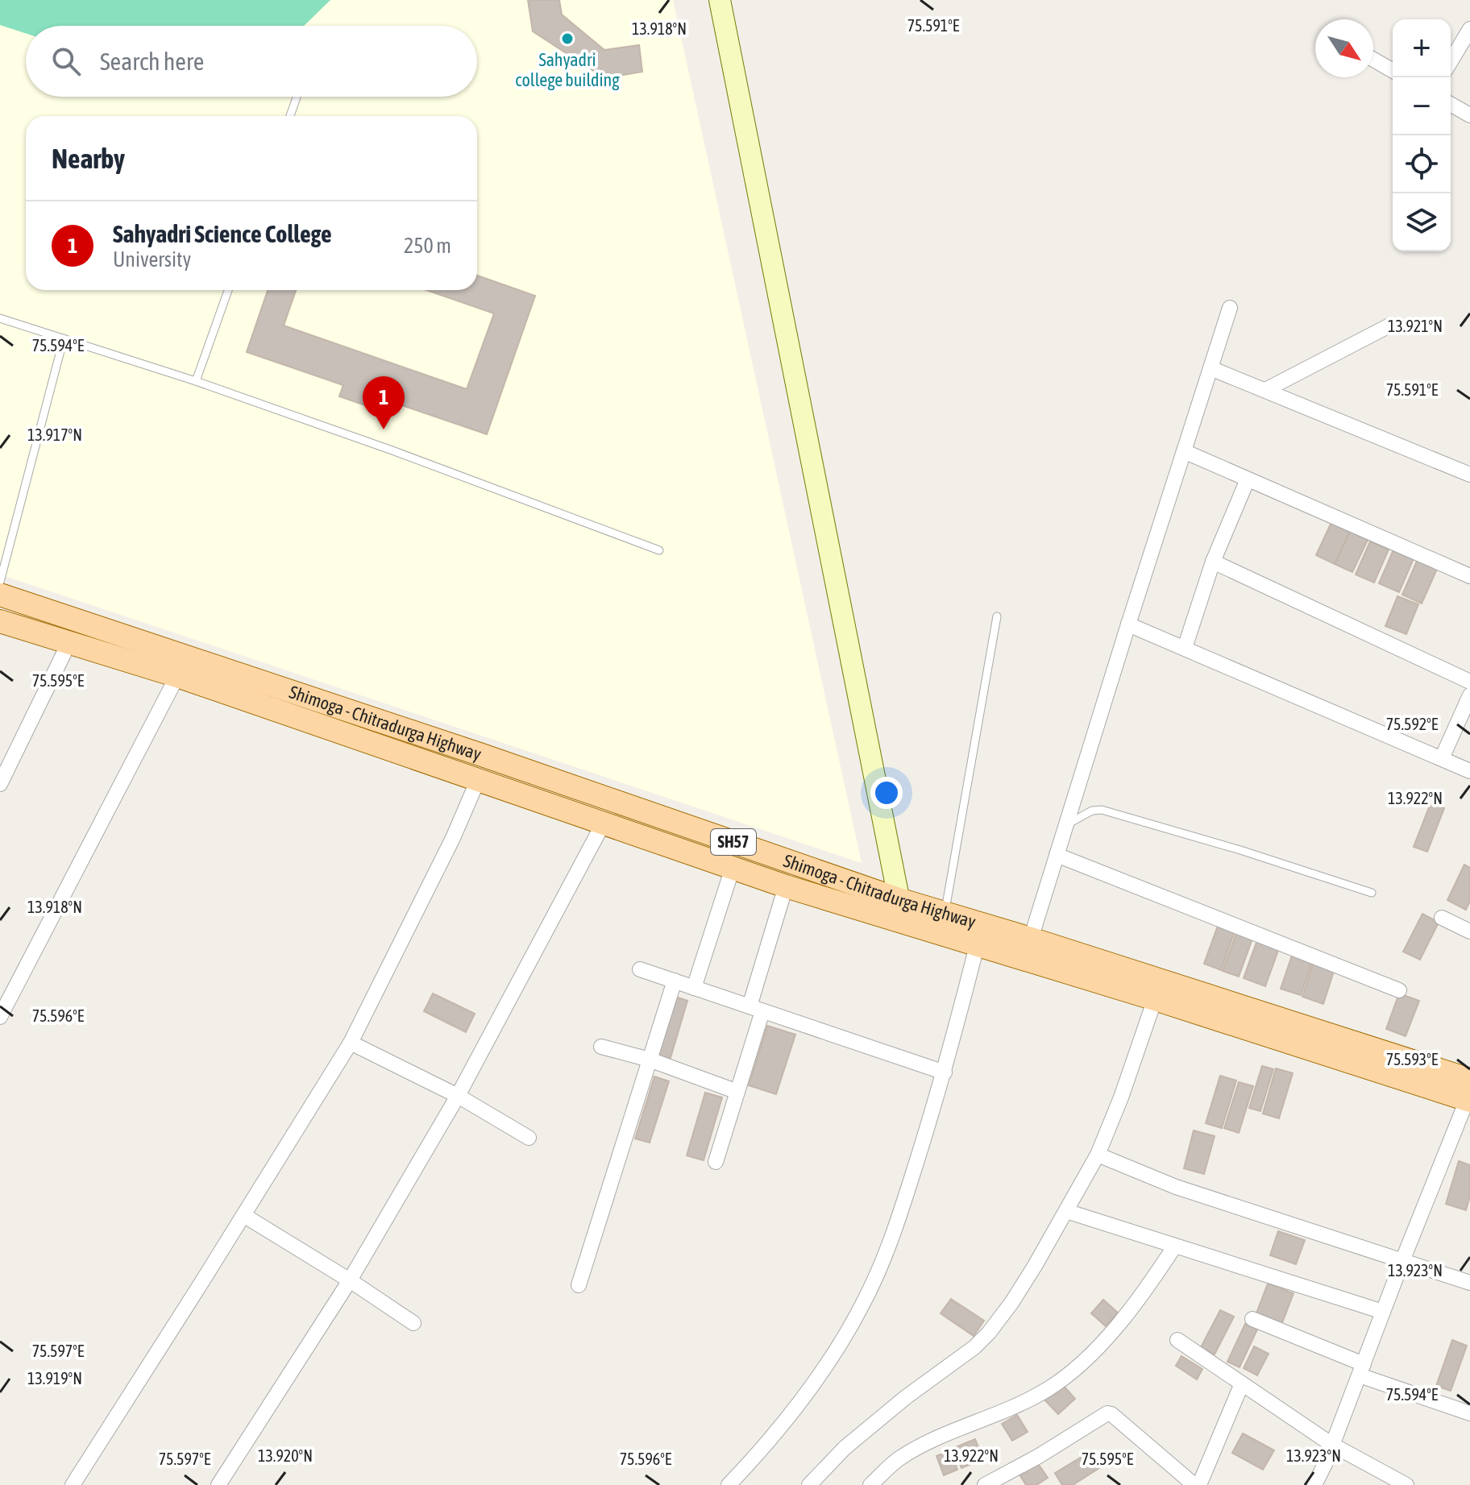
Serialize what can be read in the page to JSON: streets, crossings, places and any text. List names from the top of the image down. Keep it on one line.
{"streets":{"main road":["Shimoga - Chitradurga Highway","SH57"]},"places":["Sahyadri college building"],"north":"bottom right","page":{"map_buttons":["+","−"],"search":"Search here","heading":"Nearby","list":[{"mark":"1","name":"Sahyadri Science College","note":"University","value":"250 m"}],"pins":"1"},"coordinates":["75.591°E","13.918°N","13.921°N","75.594°E","13.917°N","75.595°E","75.592°E","13.922°N","75.596°E","75.593°E","13.923°N","75.597°E","13.919°N","13.920°N"]}
